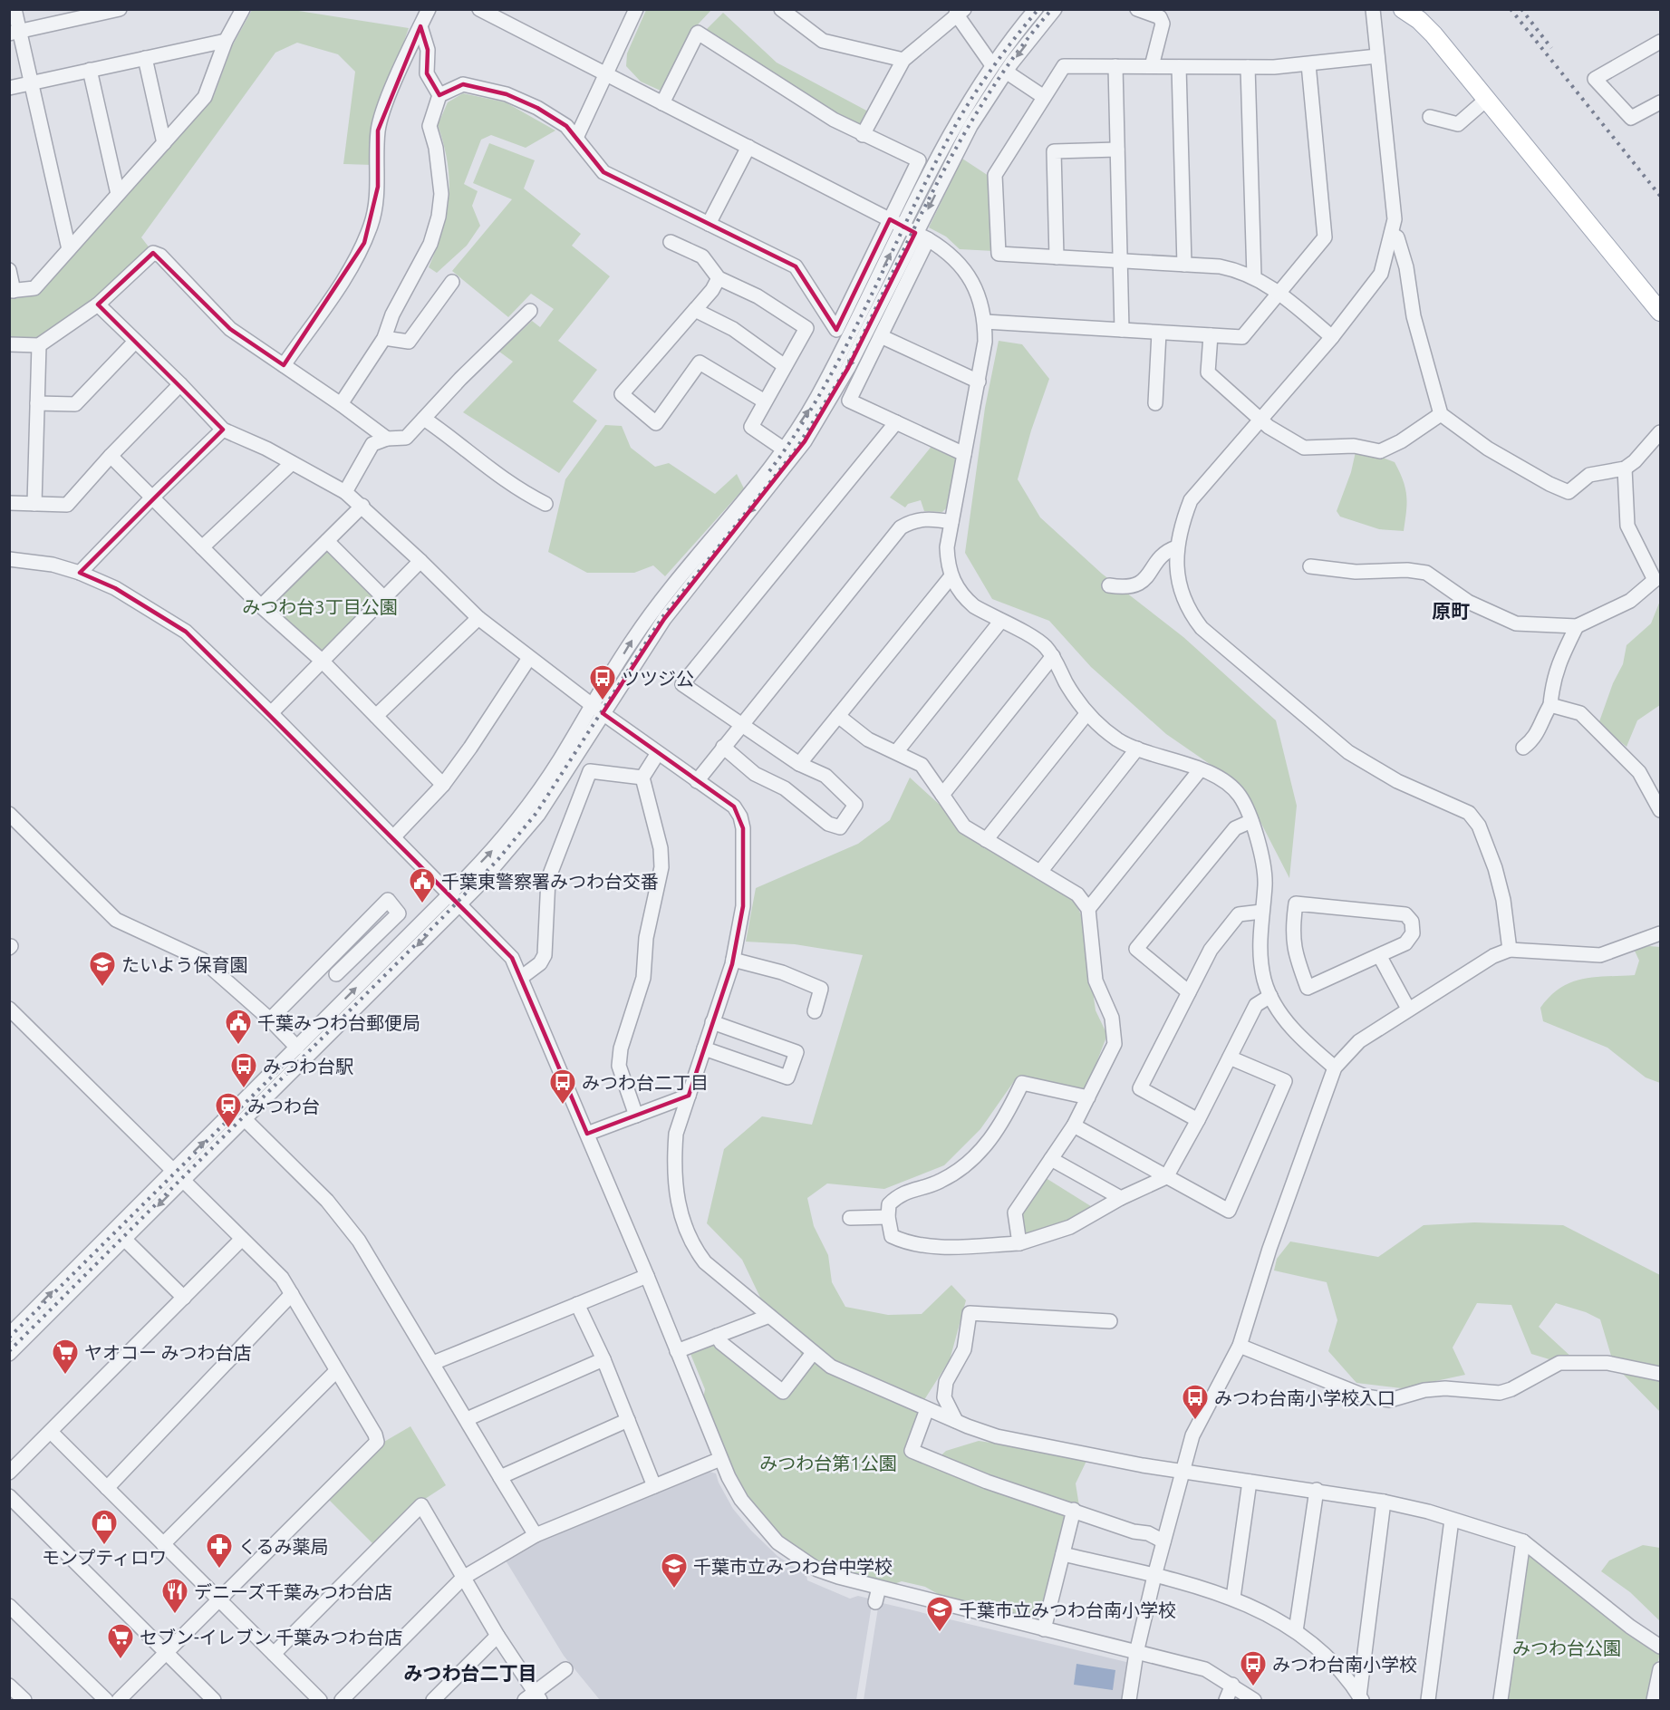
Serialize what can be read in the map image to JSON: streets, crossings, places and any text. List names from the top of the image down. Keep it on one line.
{"districts":["原町","みつわ台二丁目"],"parks":["みつわ台3丁目公園","みつわ台第1公園","みつわ台公園"],"places":{"bus stop":["ツツジ公","みつわ台駅","みつわ台二丁目","みつわ台南小学校入口","みつわ台南小学校"],"public building":["千葉東警察署みつわ台交番","千葉みつわ台郵便局"],"school or university":["たいよう保育園","千葉市立みつわ台中学校","千葉市立みつわ台南小学校"],"station":["みつわ台"],"supermarket":["ヤオコー みつわ台店","セブン-イレブン 千葉みつわ台店"],"shop":["モンプティロワ"],"pharmacy":["くるみ薬局"],"restaurant":["デニーズ千葉みつわ台店"]}}
